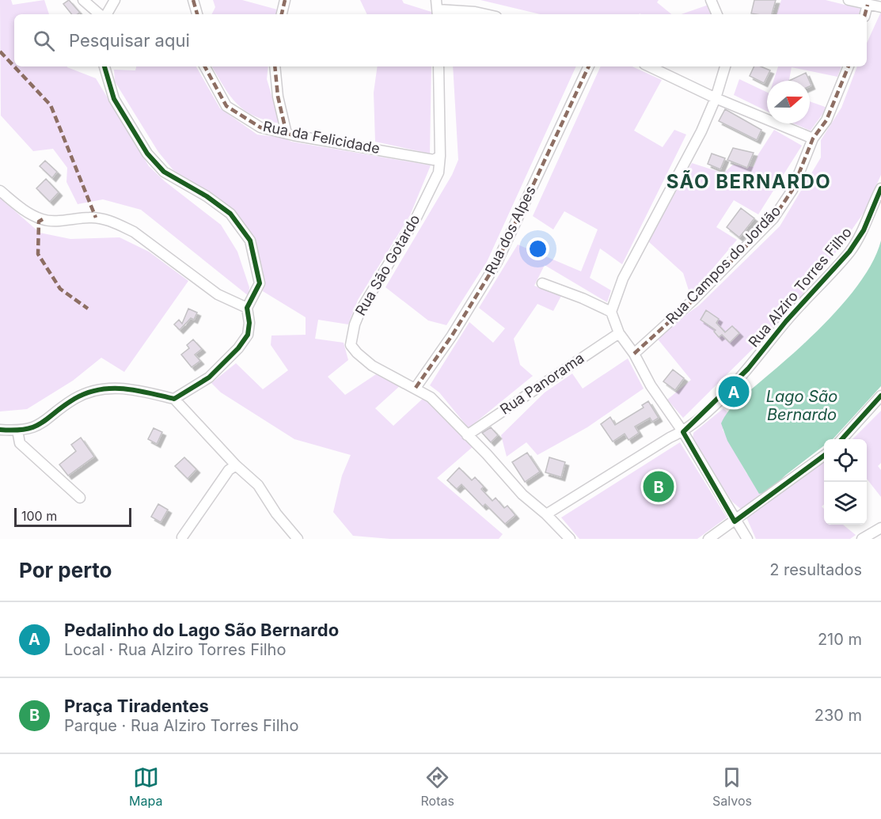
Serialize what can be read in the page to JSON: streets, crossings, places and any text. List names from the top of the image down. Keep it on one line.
{"streets":{"street":["Rua da Felicidade","Rua dos Alpes","Rua São Gotardo","Rua Campos do Jordão","Rua Alziro Torres Filho","Rua Panorama"]},"crossings":[["Rua da Felicidade","Rua São Gotardo"],["Rua dos Alpes","Rua São Gotardo"],["Rua São Gotardo","Rua Alziro Torres Filho"],["Rua São Gotardo","Rua Panorama"]],"districts":["SÃO BERNARDO"],"water":["Lago São Bernardo"],"scale_bar":"100 m","north":"right","page":{"search":"Pesquisar aqui","pins":["A","B"],"scale":"100 m","heading":["Por perto","2 resultados"],"list":[{"mark":"A","name":"Pedalinho do Lago São Bernardo","note":"Local · Rua Alziro Torres Filho","value":"210 m"},{"mark":"B","name":"Praça Tiradentes","note":"Parque · Rua Alziro Torres Filho","value":"230 m"}],"nav":["Mapa","Rotas","Salvos"]}}
